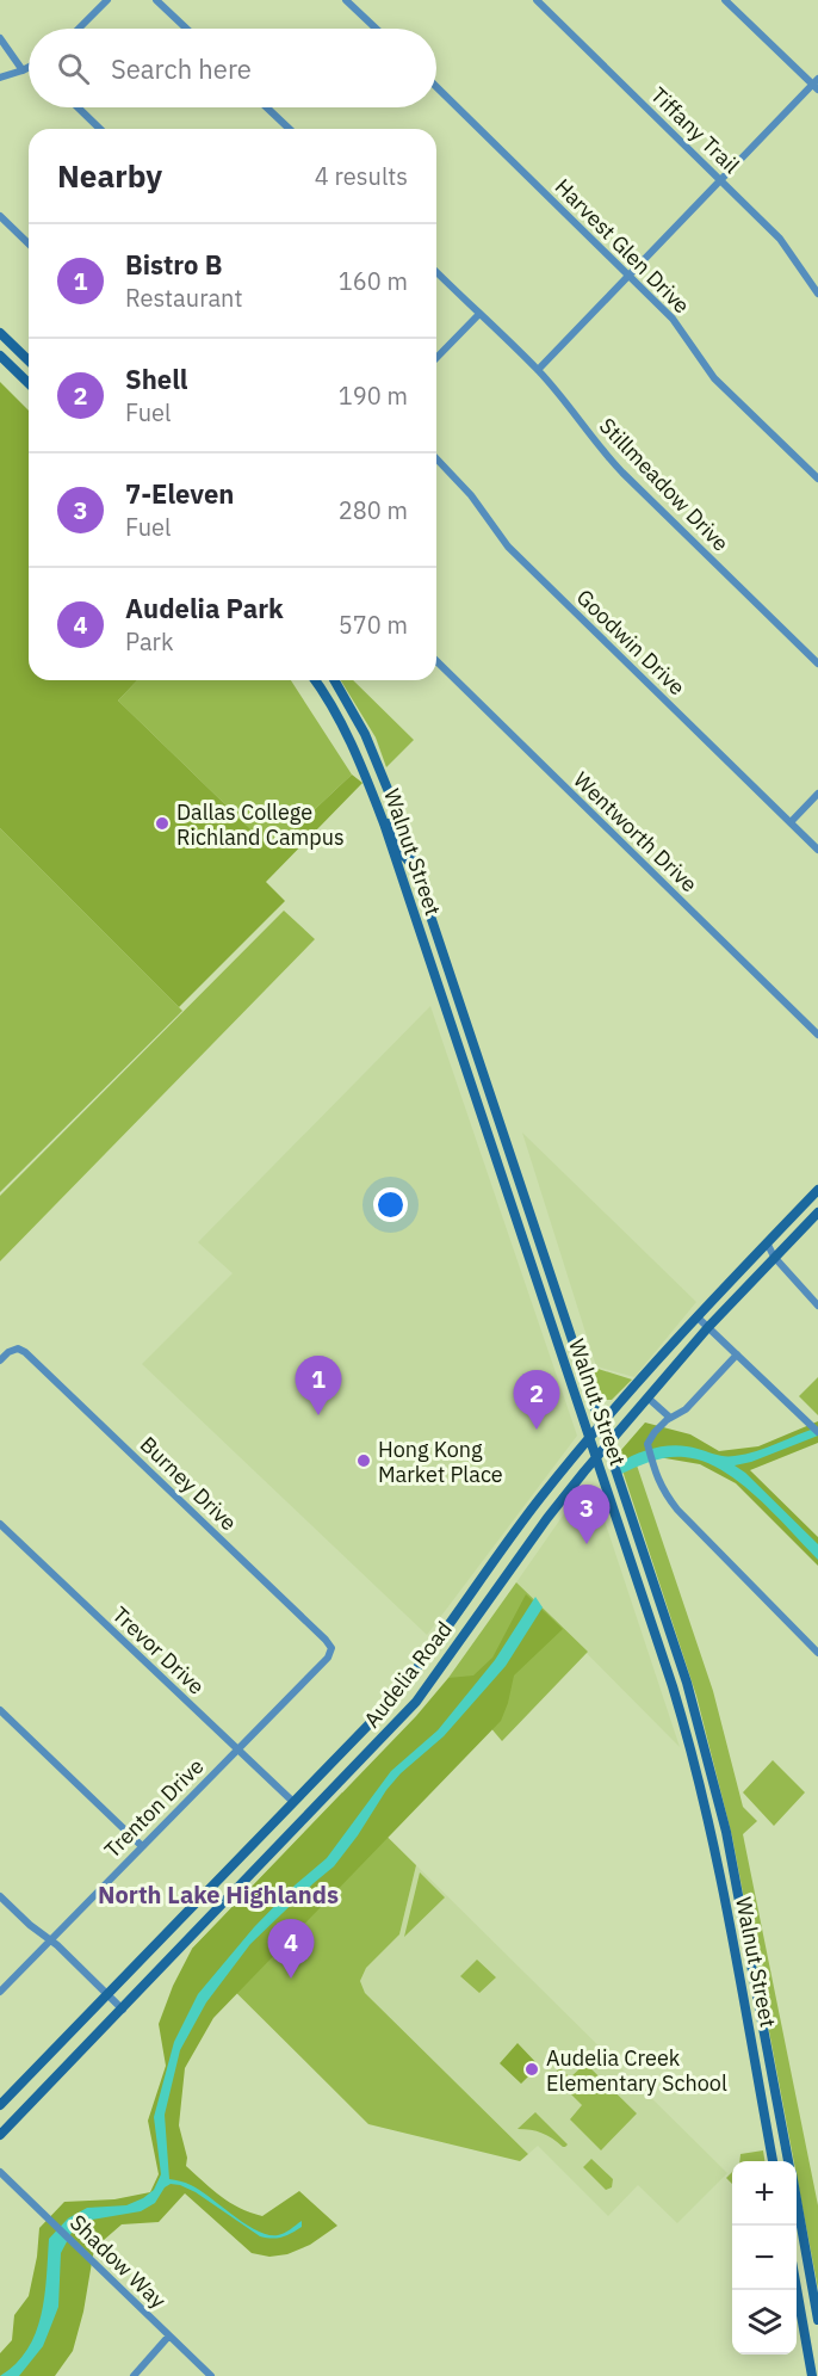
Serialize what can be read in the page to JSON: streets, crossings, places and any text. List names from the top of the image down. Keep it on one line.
{"streets":{"main road":["Walnut Street","Audelia Road"],"street":["Tiffany Trail","Harvest Glen Drive","Stillmeadow Drive","Goodwin Drive","Wentworth Drive","Burney Drive","Trevor Drive","Trenton Drive","Shadow Way"]},"crossings":[["Walnut Street","Audelia Road"],["Burney Drive","Trenton Drive"],["Trevor Drive","Audelia Road"],["Trevor Drive","Trenton Drive"]],"districts":["North Lake Highlands"],"places":["Dallas College Richland Campus","Hong Kong Market Place","Audelia Creek Elementary School"],"page":{"search":"Search here","heading":["Nearby","4 results"],"list":[{"mark":"1","name":"Bistro B","note":"Restaurant","value":"160 m"},{"mark":"2","name":"Shell","note":"Fuel","value":"190 m"},{"mark":"3","name":"7-Eleven","note":"Fuel","value":"280 m"},{"mark":"4","name":"Audelia Park","note":"Park","value":"570 m"}],"pins":["1","2","3","4"],"map_buttons":["+","−"]}}
